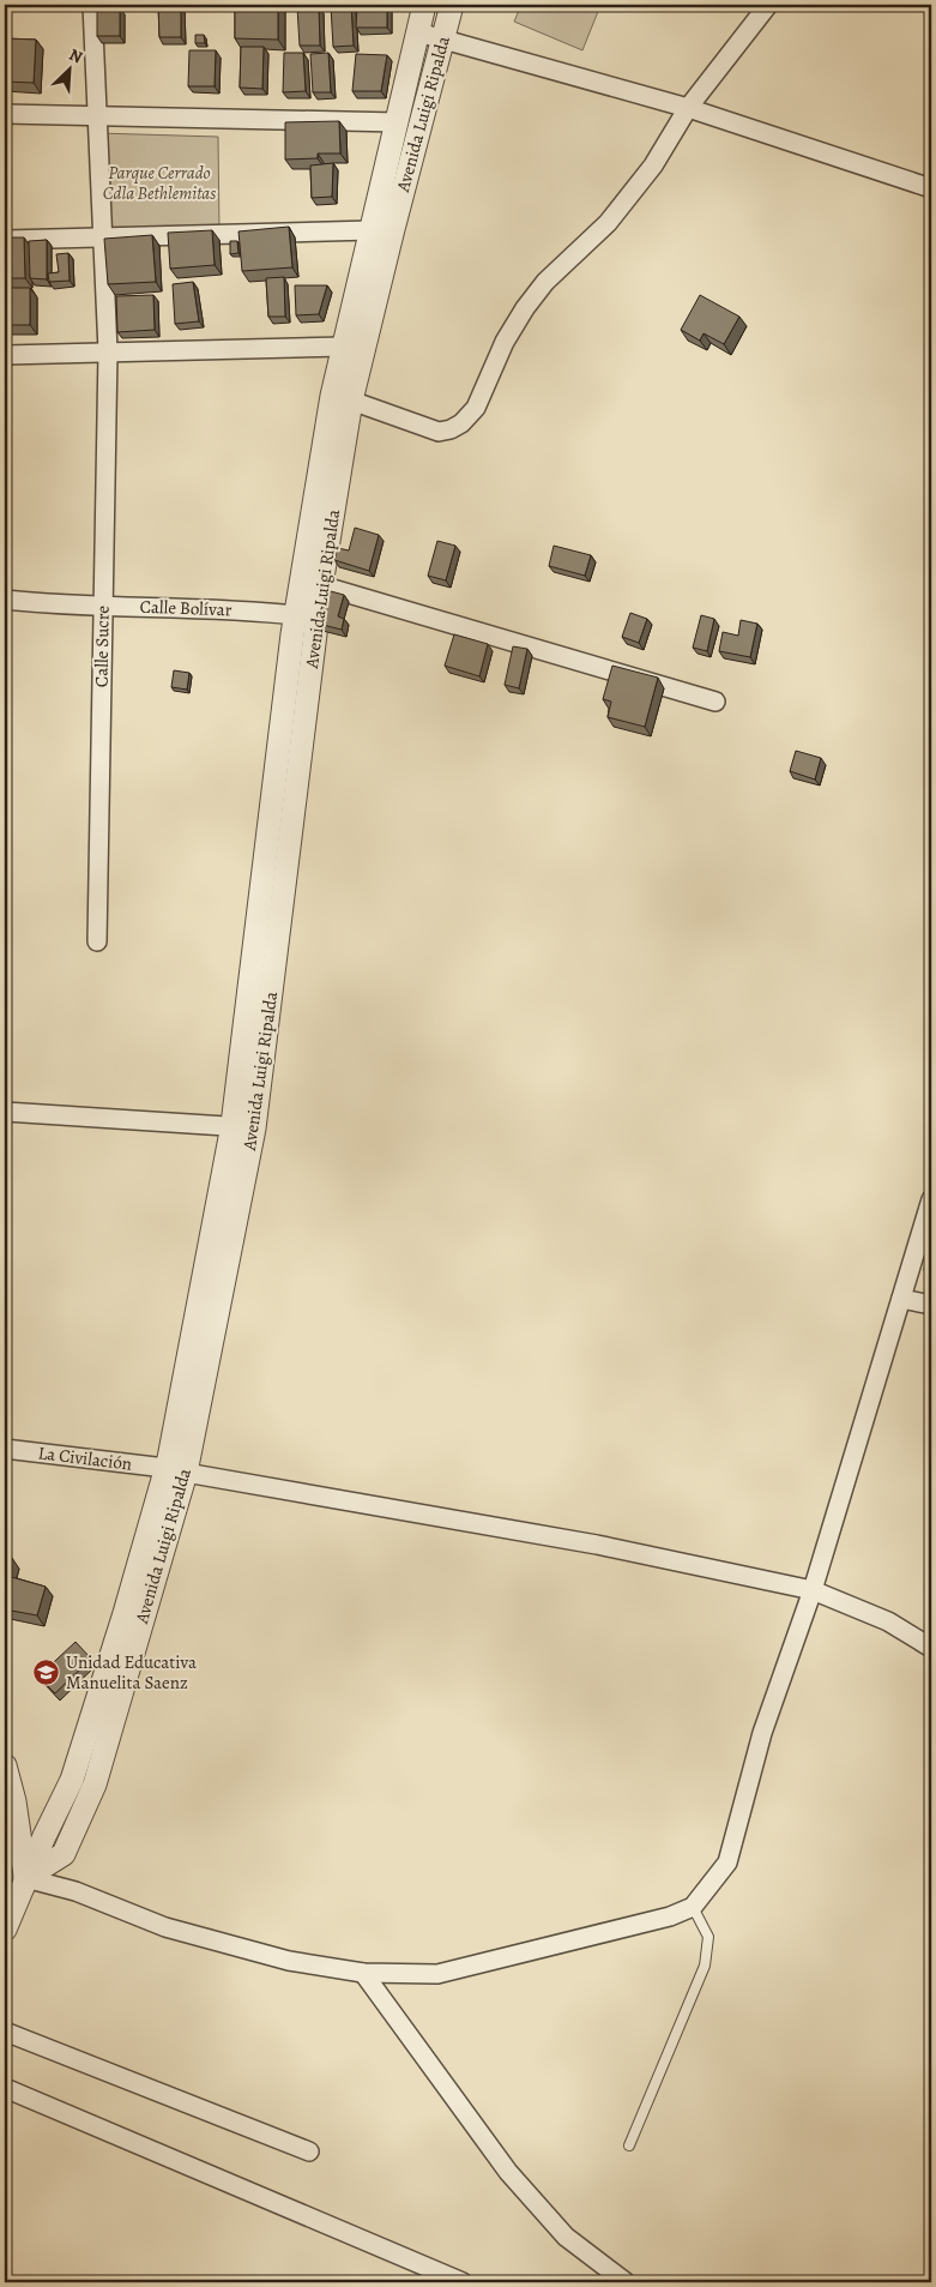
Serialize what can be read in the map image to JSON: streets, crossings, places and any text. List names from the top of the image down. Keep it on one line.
{"streets":{"street":["Avenida Luigi Ripalda","Calle Bolívar","Calle Sucre","La Civilación"]},"crossings":[["Avenida Luigi Ripalda","Calle Bolívar"],["Avenida Luigi Ripalda","La Civilación"],["Calle Bolívar","Calle Sucre"]],"parks":["Parque Cerrado Cdla Bethlemitas"],"places":{"school or university":["Unidad Educativa Manuelita Saenz"]},"north":"top right"}
